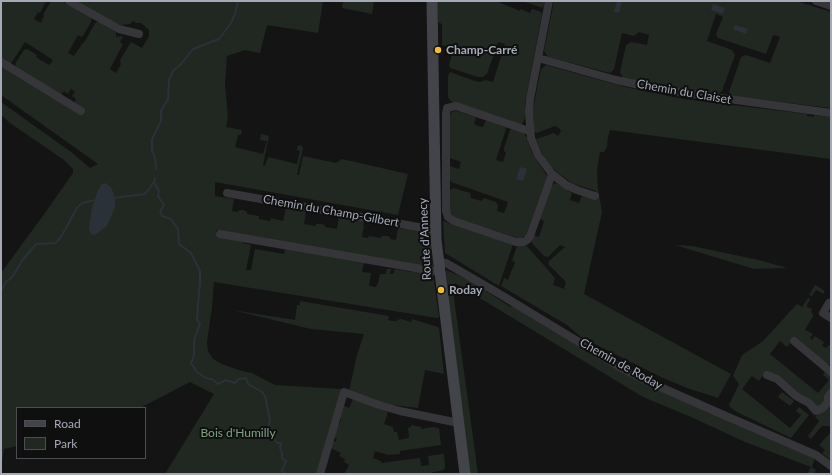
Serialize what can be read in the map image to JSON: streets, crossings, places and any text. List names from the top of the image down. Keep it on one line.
{"streets":{"main road":["Route d'Annecy"],"street":["Chemin du Claiset","Chemin du Champ-Gilbert","Chemin de Roday"]},"crossings":[["Chemin du Champ-Gilbert","Route d'Annecy"],["Route d'Annecy","Chemin de Roday"]],"parks":["Bois d'Humilly"],"places":["Champ-Carré","Roday"],"legend":["Road","Park"]}
